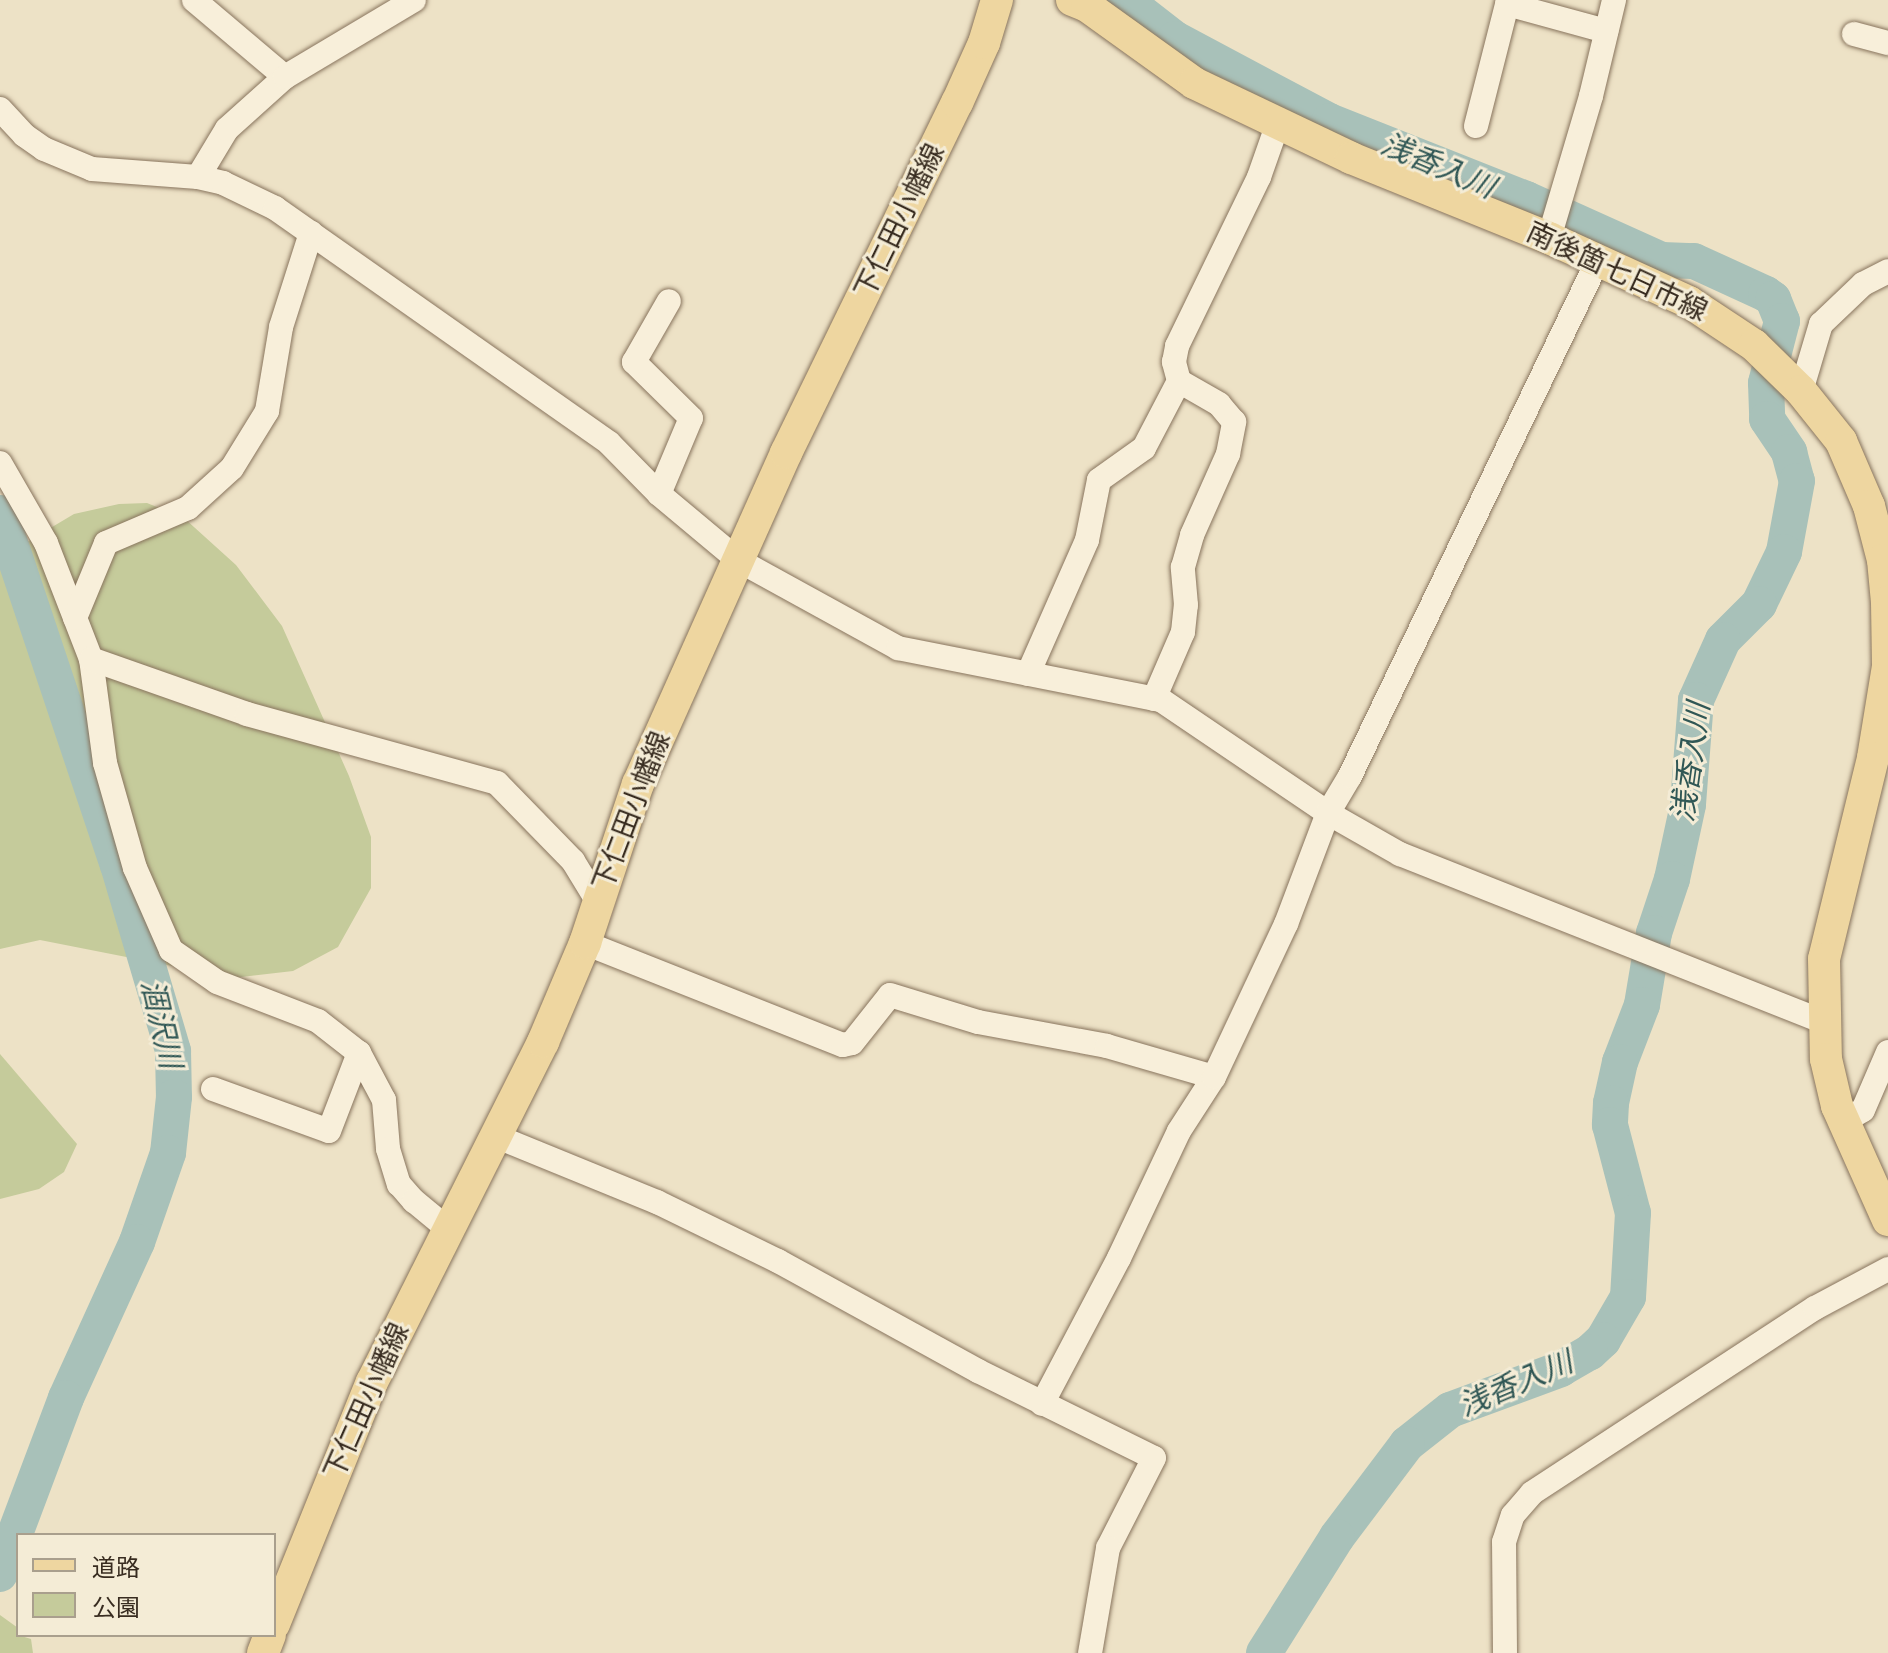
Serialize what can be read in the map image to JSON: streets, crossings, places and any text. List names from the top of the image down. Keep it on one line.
{"streets":{"main road":["下仁田小幡線","南後箇七日市線"]},"water":["浅香入川","涸沢川"],"legend":["道路","公園"]}
